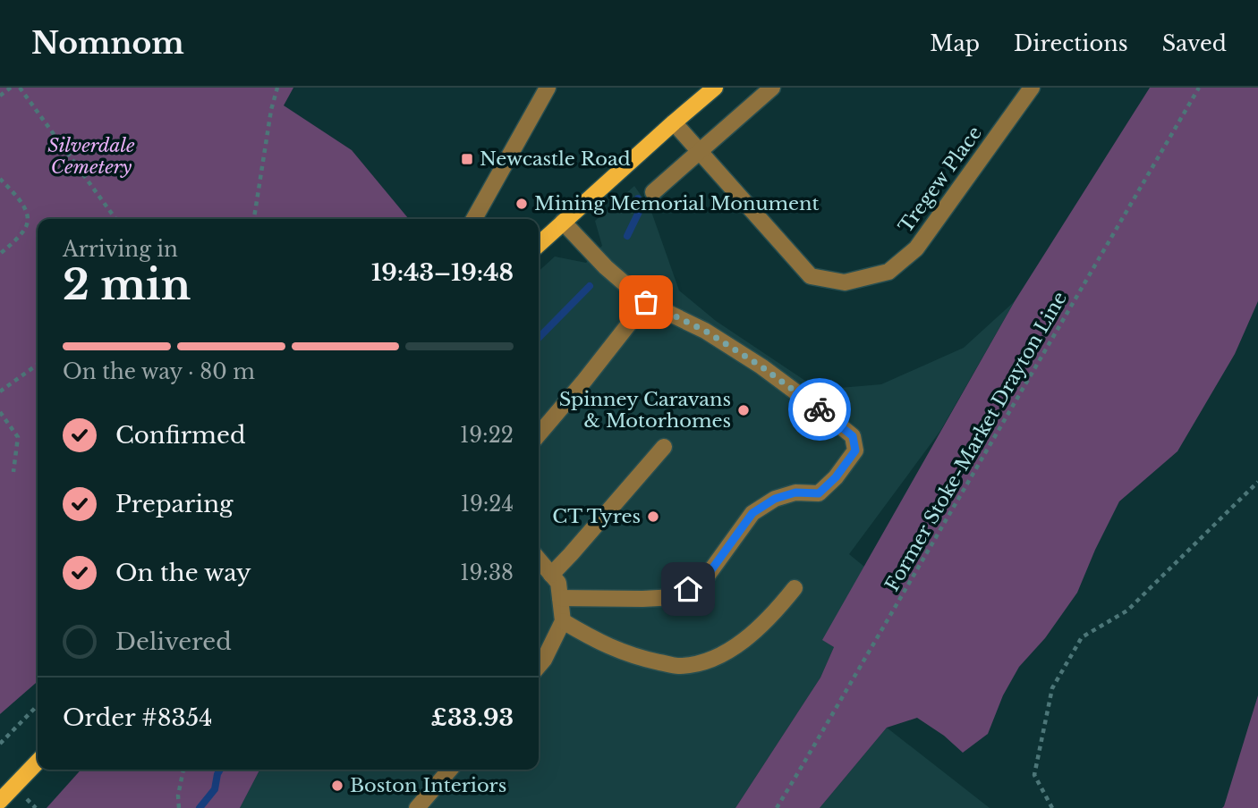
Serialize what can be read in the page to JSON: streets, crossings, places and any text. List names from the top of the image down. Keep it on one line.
{"streets":{"street":["Tregew Place"],"path":["Former Stoke-Market Drayton Line"]},"parks":["Silverdale Cemetery"],"places":{"transit":["Newcastle Road"],"other":["Mining Memorial Monument","Spinney Caravans & Motorhomes","CT Tyres","Boston Interiors"]},"page":{"header":"Nomnom","nav":["Map","Directions","Saved"],"heading":["2 min","Arriving in","19:43–19:48"],"panel":["Order #8354","£33.93"],"bar":"On the way · 80 m","list":[["Confirmed","19:22"],["Preparing","19:24"],["On the way","19:38"],"Delivered"]}}
